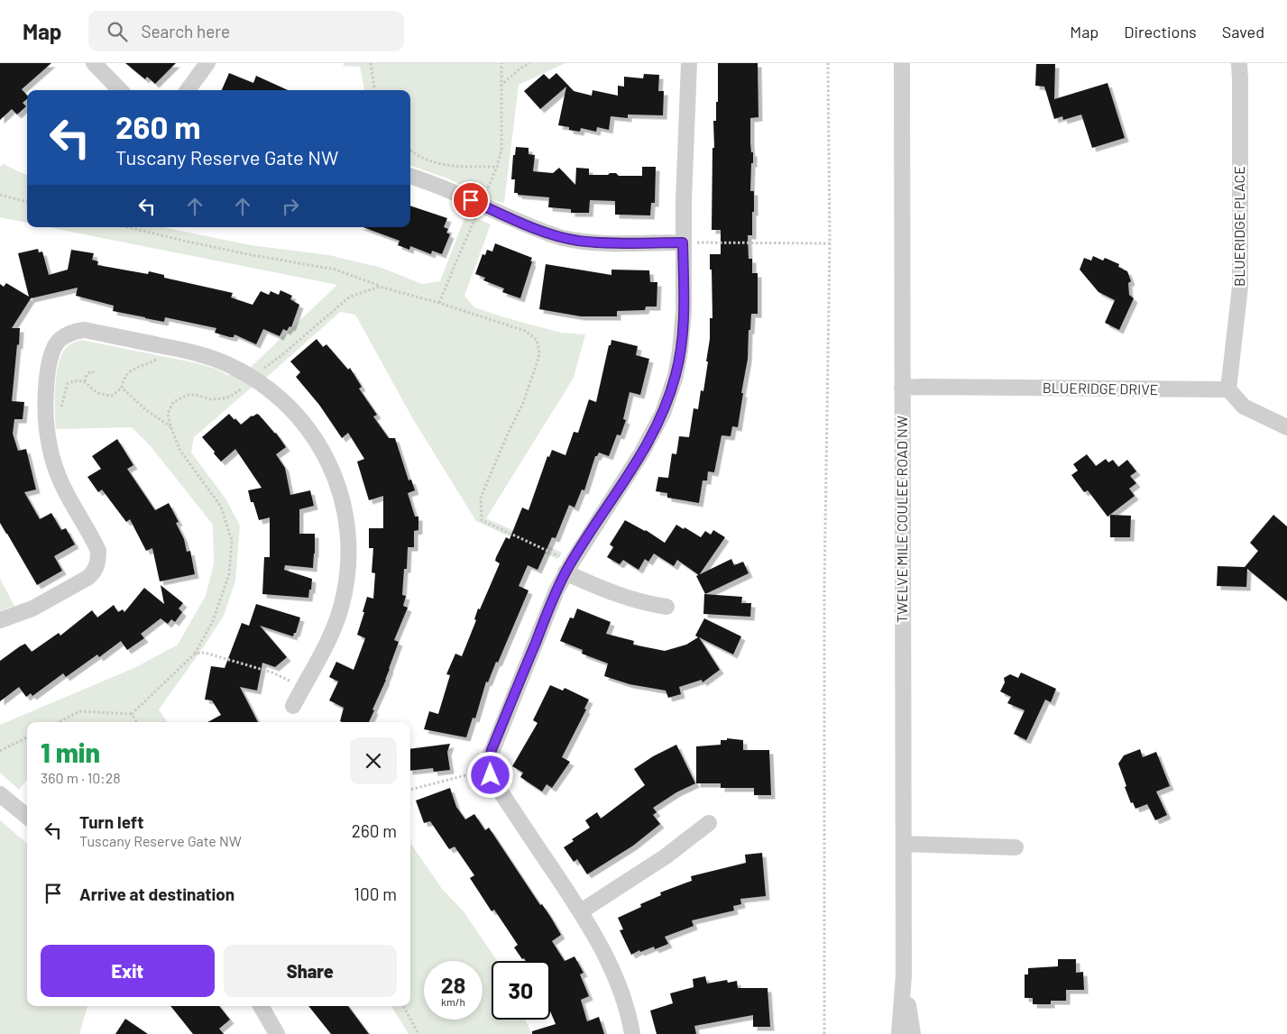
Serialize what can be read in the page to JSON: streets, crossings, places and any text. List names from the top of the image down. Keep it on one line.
{"streets":{"street":["BLUERIDGE PLACE","BLUERIDGE DRIVE","TWELVE MILE COULEE ROAD NW"]},"crossings":[["BLUERIDGE PLACE","BLUERIDGE DRIVE"],["BLUERIDGE DRIVE","TWELVE MILE COULEE ROAD NW"]],"page":{"header":"Map","search":"Search here","nav":["Map","Directions","Saved"],"turn":["260 m","Tuscany Reserve Gate NW"],"heading":["1 min","360 m · 10:28"],"list":[{"name":"Turn left","note":"Tuscany Reserve Gate NW","value":"260 m"},{"name":"Arrive at destination","value":"100 m"}],"buttons":["Exit","Share"],"speed":"28 km/h","limit":"30"}}
